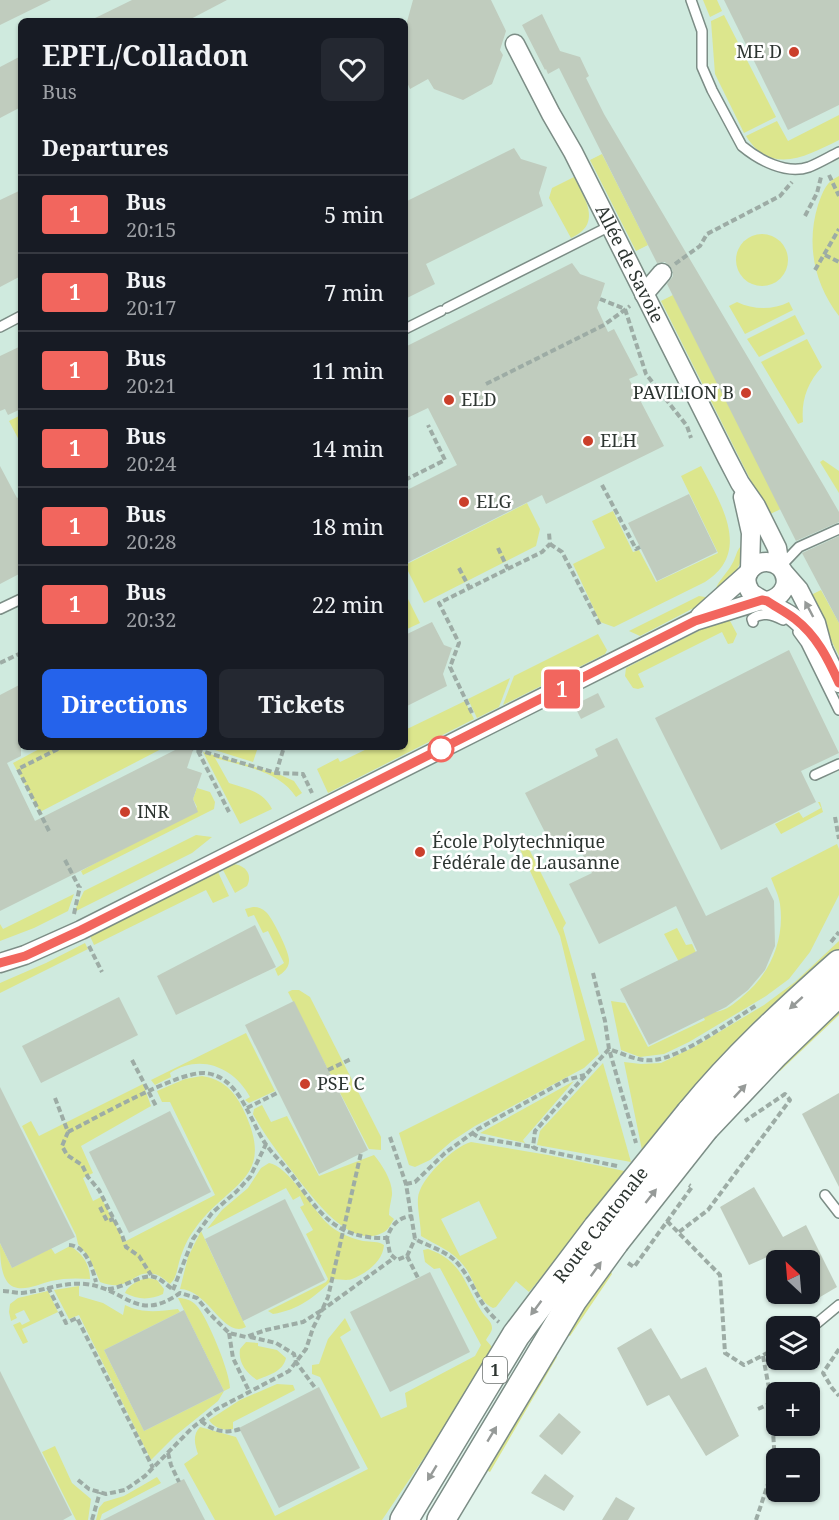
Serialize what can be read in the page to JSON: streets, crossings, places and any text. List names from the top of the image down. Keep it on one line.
{"streets":{"main road":["Route Cantonale","1"],"street":["Allée de Savoie"]},"places":["ME D","PAVILION B","ELD","ELH","ELG","INR","École Polytechnique Fédérale de Lausanne","PSE C"],"lines":["bus line 1"],"north":"top left","page":{"on_map":"1","heading":[["EPFL/Colladon","Bus"],"Departures"],"list":[{"mark":"1","name":"Bus","note":"20:15","value":"5 min"},{"mark":"1","name":"Bus","note":"20:17","value":"7 min"},{"mark":"1","name":"Bus","note":"20:21","value":"11 min"},{"mark":"1","name":"Bus","note":"20:24","value":"14 min"},{"mark":"1","name":"Bus","note":"20:28","value":"18 min"},{"mark":"1","name":"Bus","note":"20:32","value":"22 min"}],"buttons":["Directions","Tickets"],"map_buttons":["+","−"]}}
